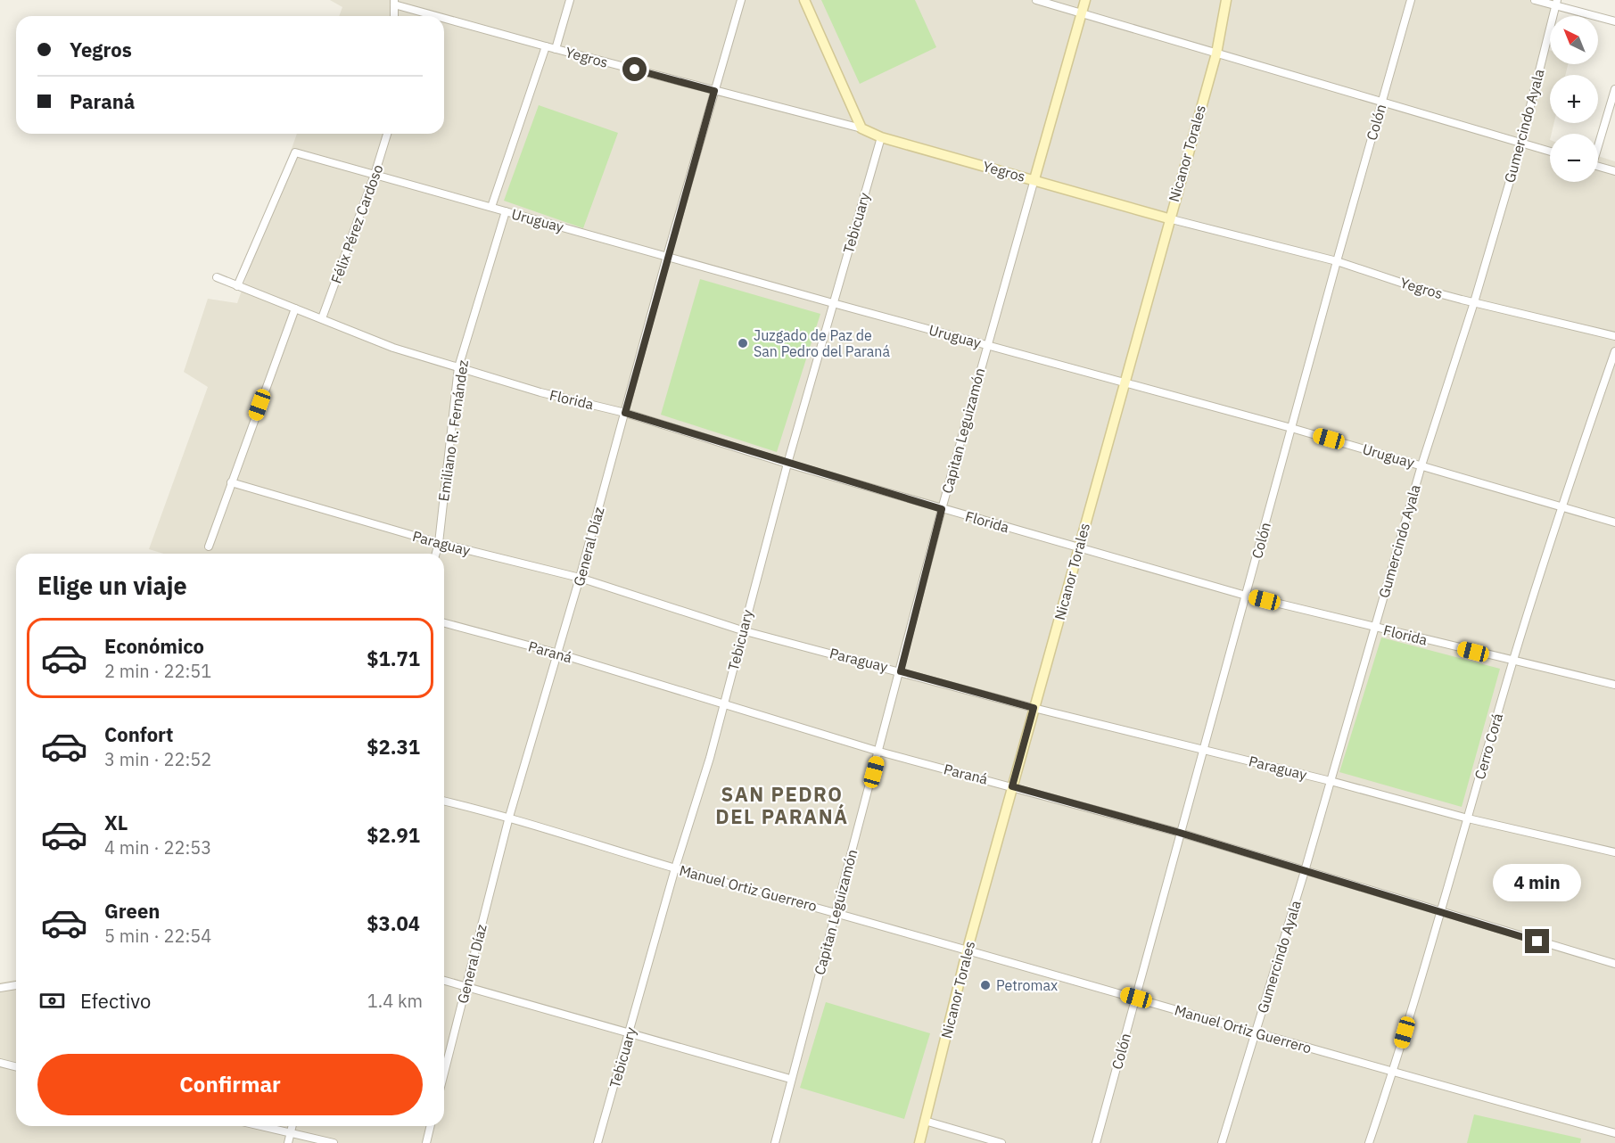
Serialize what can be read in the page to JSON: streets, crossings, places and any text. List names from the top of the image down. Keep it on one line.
{"streets":{"street":["Yegros","Colón","Gumercindo Ayala","Nicanor Torales","Uruguay","Tebicuary","Félix Pérez Cardoso","Florida","Emiliano R. Fernández","Capitan Leguizamón","Paraguay","General Díaz","Paraná","Cerro Corá","Manuel Ortiz Guerrero"]},"crossings":[["Yegros","Colón"],["Yegros","Gumercindo Ayala"],["Yegros","Nicanor Torales"],["Yegros","Tebicuary"],["Yegros","Capitan Leguizamón"],["Yegros","General Díaz"],["Colón","Uruguay"],["Colón","Florida"],["Colón","Paraguay"],["Colón","Paraná"],["Colón","Manuel Ortiz Guerrero"],["Gumercindo Ayala","Uruguay"],["Gumercindo Ayala","Florida"],["Gumercindo Ayala","Paraguay"],["Gumercindo Ayala","Paraná"],["Gumercindo Ayala","Manuel Ortiz Guerrero"],["Nicanor Torales","Uruguay"],["Nicanor Torales","Florida"],["Nicanor Torales","Paraguay"],["Nicanor Torales","Paraná"],["Nicanor Torales","Manuel Ortiz Guerrero"],["Uruguay","Tebicuary"],["Uruguay","Félix Pérez Cardoso"],["Uruguay","Florida"],["Uruguay","Emiliano R. Fernández"],["Uruguay","Capitan Leguizamón"],["Uruguay","General Díaz"],["Uruguay","Cerro Corá"],["Tebicuary","Florida"],["Tebicuary","Paraguay"],["Tebicuary","Paraná"],["Tebicuary","Manuel Ortiz Guerrero"],["Félix Pérez Cardoso","Florida"],["Florida","Emiliano R. Fernández"],["Florida","Capitan Leguizamón"],["Florida","General Díaz"],["Florida","Cerro Corá"],["Emiliano R. Fernández","Paraguay"],["Capitan Leguizamón","Paraguay"],["Capitan Leguizamón","Paraná"],["Capitan Leguizamón","Manuel Ortiz Guerrero"],["Paraguay","General Díaz"],["Paraguay","Cerro Corá"],["General Díaz","Paraná"],["General Díaz","Manuel Ortiz Guerrero"],["Paraná","Cerro Corá"],["Cerro Corá","Manuel Ortiz Guerrero"]],"districts":["SAN PEDRO DEL PARANÁ"],"places":["Juzgado de Paz de San Pedro del Paraná","Petromax"],"north":"top left","page":{"map_buttons":["+","−"],"banner":["Yegros","Paraná"],"heading":"Elige un viaje","list":[{"name":"Económico","note":"2 min · 22:51","value":"$1.71"},{"name":"Confort","note":"3 min · 22:52","value":"$2.31"},{"name":"XL","note":"4 min · 22:53","value":"$2.91"},{"name":"Green","note":"5 min · 22:54","value":"$3.04"}],"bubble":"4 min","pay":["Efectivo","1.4 km"],"buttons":"Confirmar"}}
